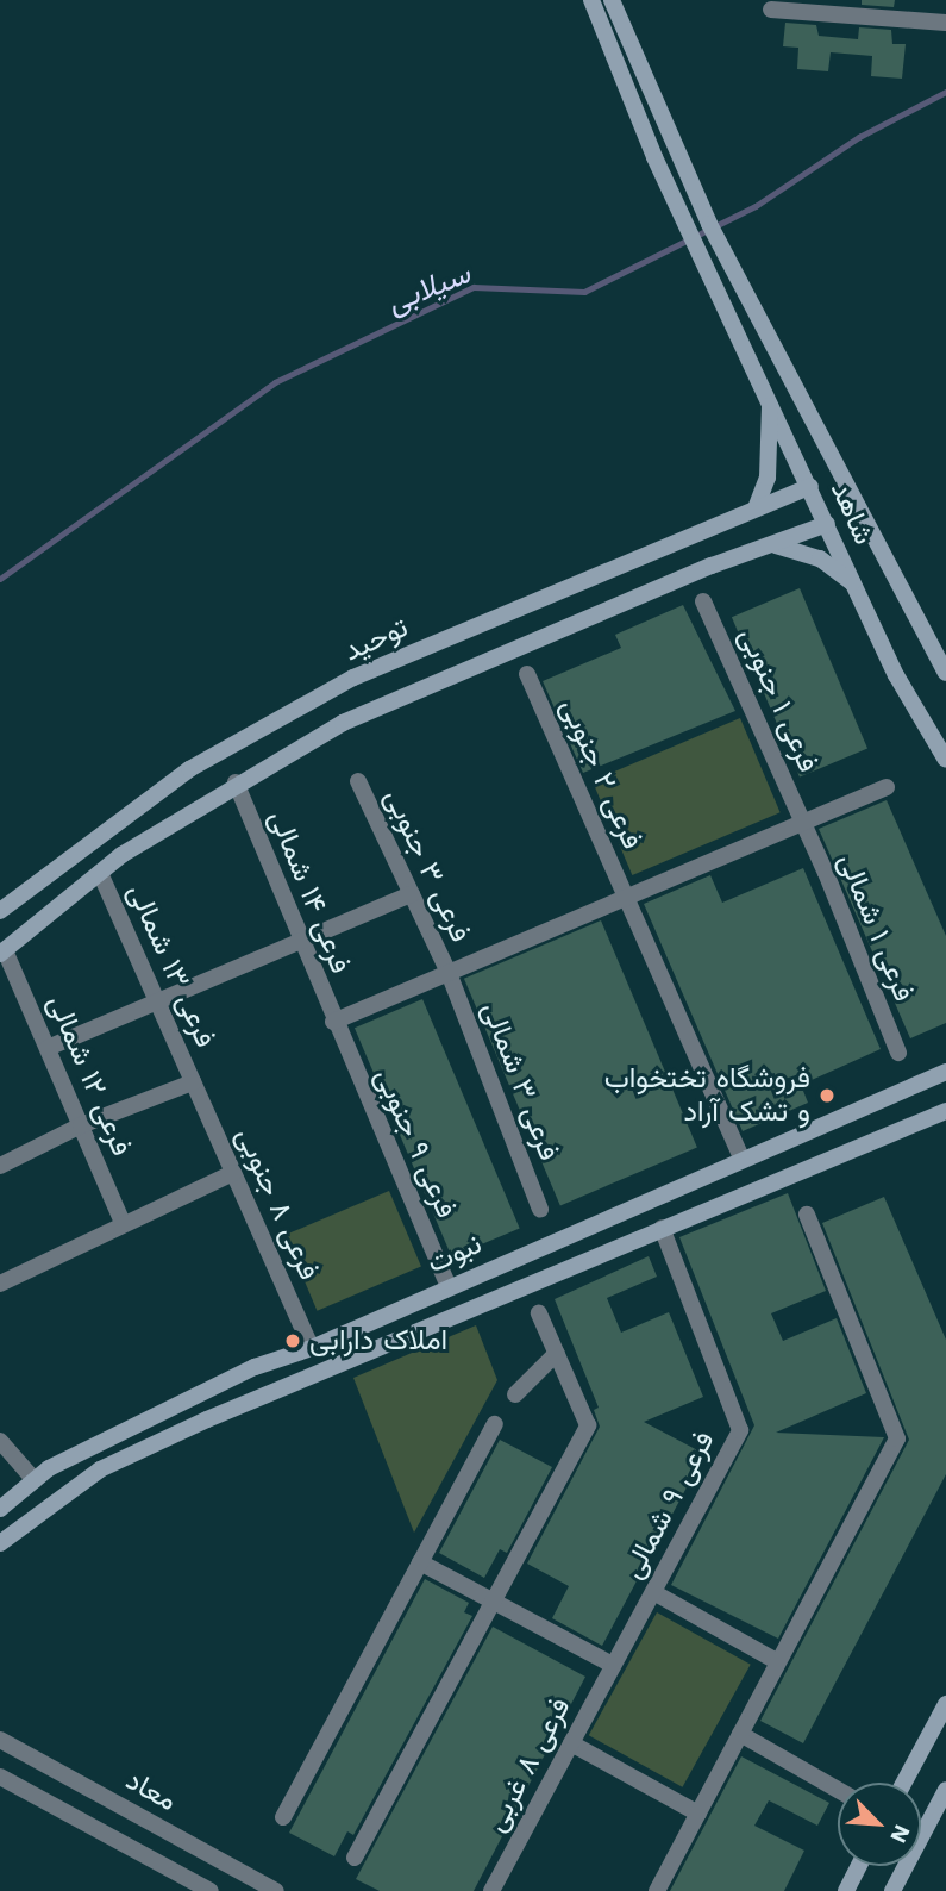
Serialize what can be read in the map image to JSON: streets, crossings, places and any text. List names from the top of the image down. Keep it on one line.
{"streets":{"main road":["شاهد","توحید","نبوت"],"street":["فرعی ۱ جنوبی","فرعی ۲ جنوبی","فرعی ۳ جنوبی","فرعی ۱۴ شمالی","فرعی ۱ شمالی","فرعی ۱۳ شمالی","فرعی ۱۲ شمالی","فرعی ۳ شمالی","فرعی ۹ جنوبی","فرعی ۸ جنوبی","فرعی ۹ شمالی","فرعی ۸ غربی","معاد"]},"crossings":[["شاهد","توحید"],["فرعی ۱ جنوبی","فرعی ۱ شمالی"],["فرعی ۲ جنوبی","نبوت"],["فرعی ۳ جنوبی","فرعی ۳ شمالی"],["فرعی ۱۴ شمالی","فرعی ۹ جنوبی"],["فرعی ۱۳ شمالی","فرعی ۸ جنوبی"],["فرعی ۹ جنوبی","نبوت"],["فرعی ۸ جنوبی","نبوت"],["نبوت","فرعی ۹ شمالی"],["فرعی ۹ شمالی","فرعی ۸ غربی"]],"water":["سیلابی"],"places":["فروشگاه تختخواب و تشک آراد","املاک دارابی"],"north":"bottom right"}
